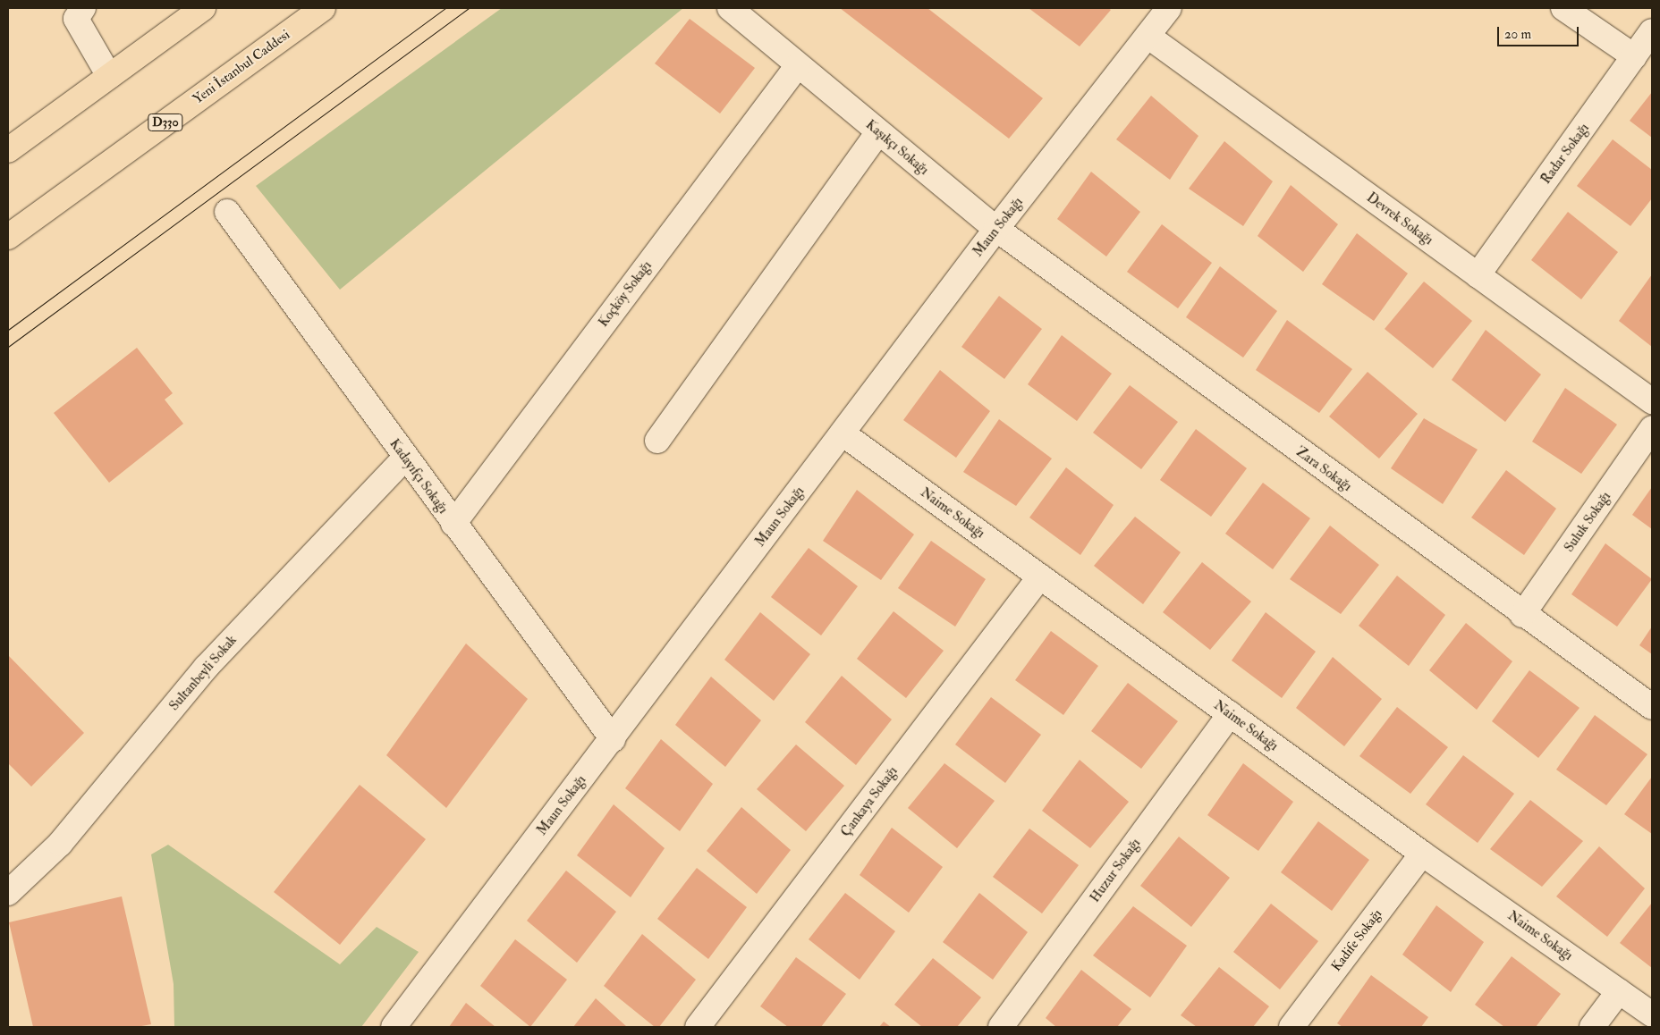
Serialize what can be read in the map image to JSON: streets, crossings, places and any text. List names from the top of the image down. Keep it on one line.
{"streets":{"highway":["Yeni İstanbul Caddesi","D330"],"street":["Kaşıkçı Sokağı","Radar Sokağı","Devrek Sokağı","Maun Sokağı","Koçköy Sokağı","Zara Sokağı","Kadayıfçı Sokağı","Naime Sokağı","Suluk Sokağı","Sultanbeyli Sokak","Çankaya Sokağı","Huzur Sokağı","Kadife Sokağı"]},"crossings":[["Kaşıkçı Sokağı","Maun Sokağı"],["Kaşıkçı Sokağı","Koçköy Sokağı"],["Kaşıkçı Sokağı","Zara Sokağı"],["Radar Sokağı","Devrek Sokağı"],["Devrek Sokağı","Maun Sokağı"],["Maun Sokağı","Zara Sokağı"],["Maun Sokağı","Kadayıfçı Sokağı"],["Maun Sokağı","Naime Sokağı"],["Koçköy Sokağı","Kadayıfçı Sokağı"],["Zara Sokağı","Suluk Sokağı"],["Kadayıfçı Sokağı","Sultanbeyli Sokak"],["Naime Sokağı","Çankaya Sokağı"],["Naime Sokağı","Huzur Sokağı"],["Naime Sokağı","Kadife Sokağı"]],"scale_bar":"20 m"}
